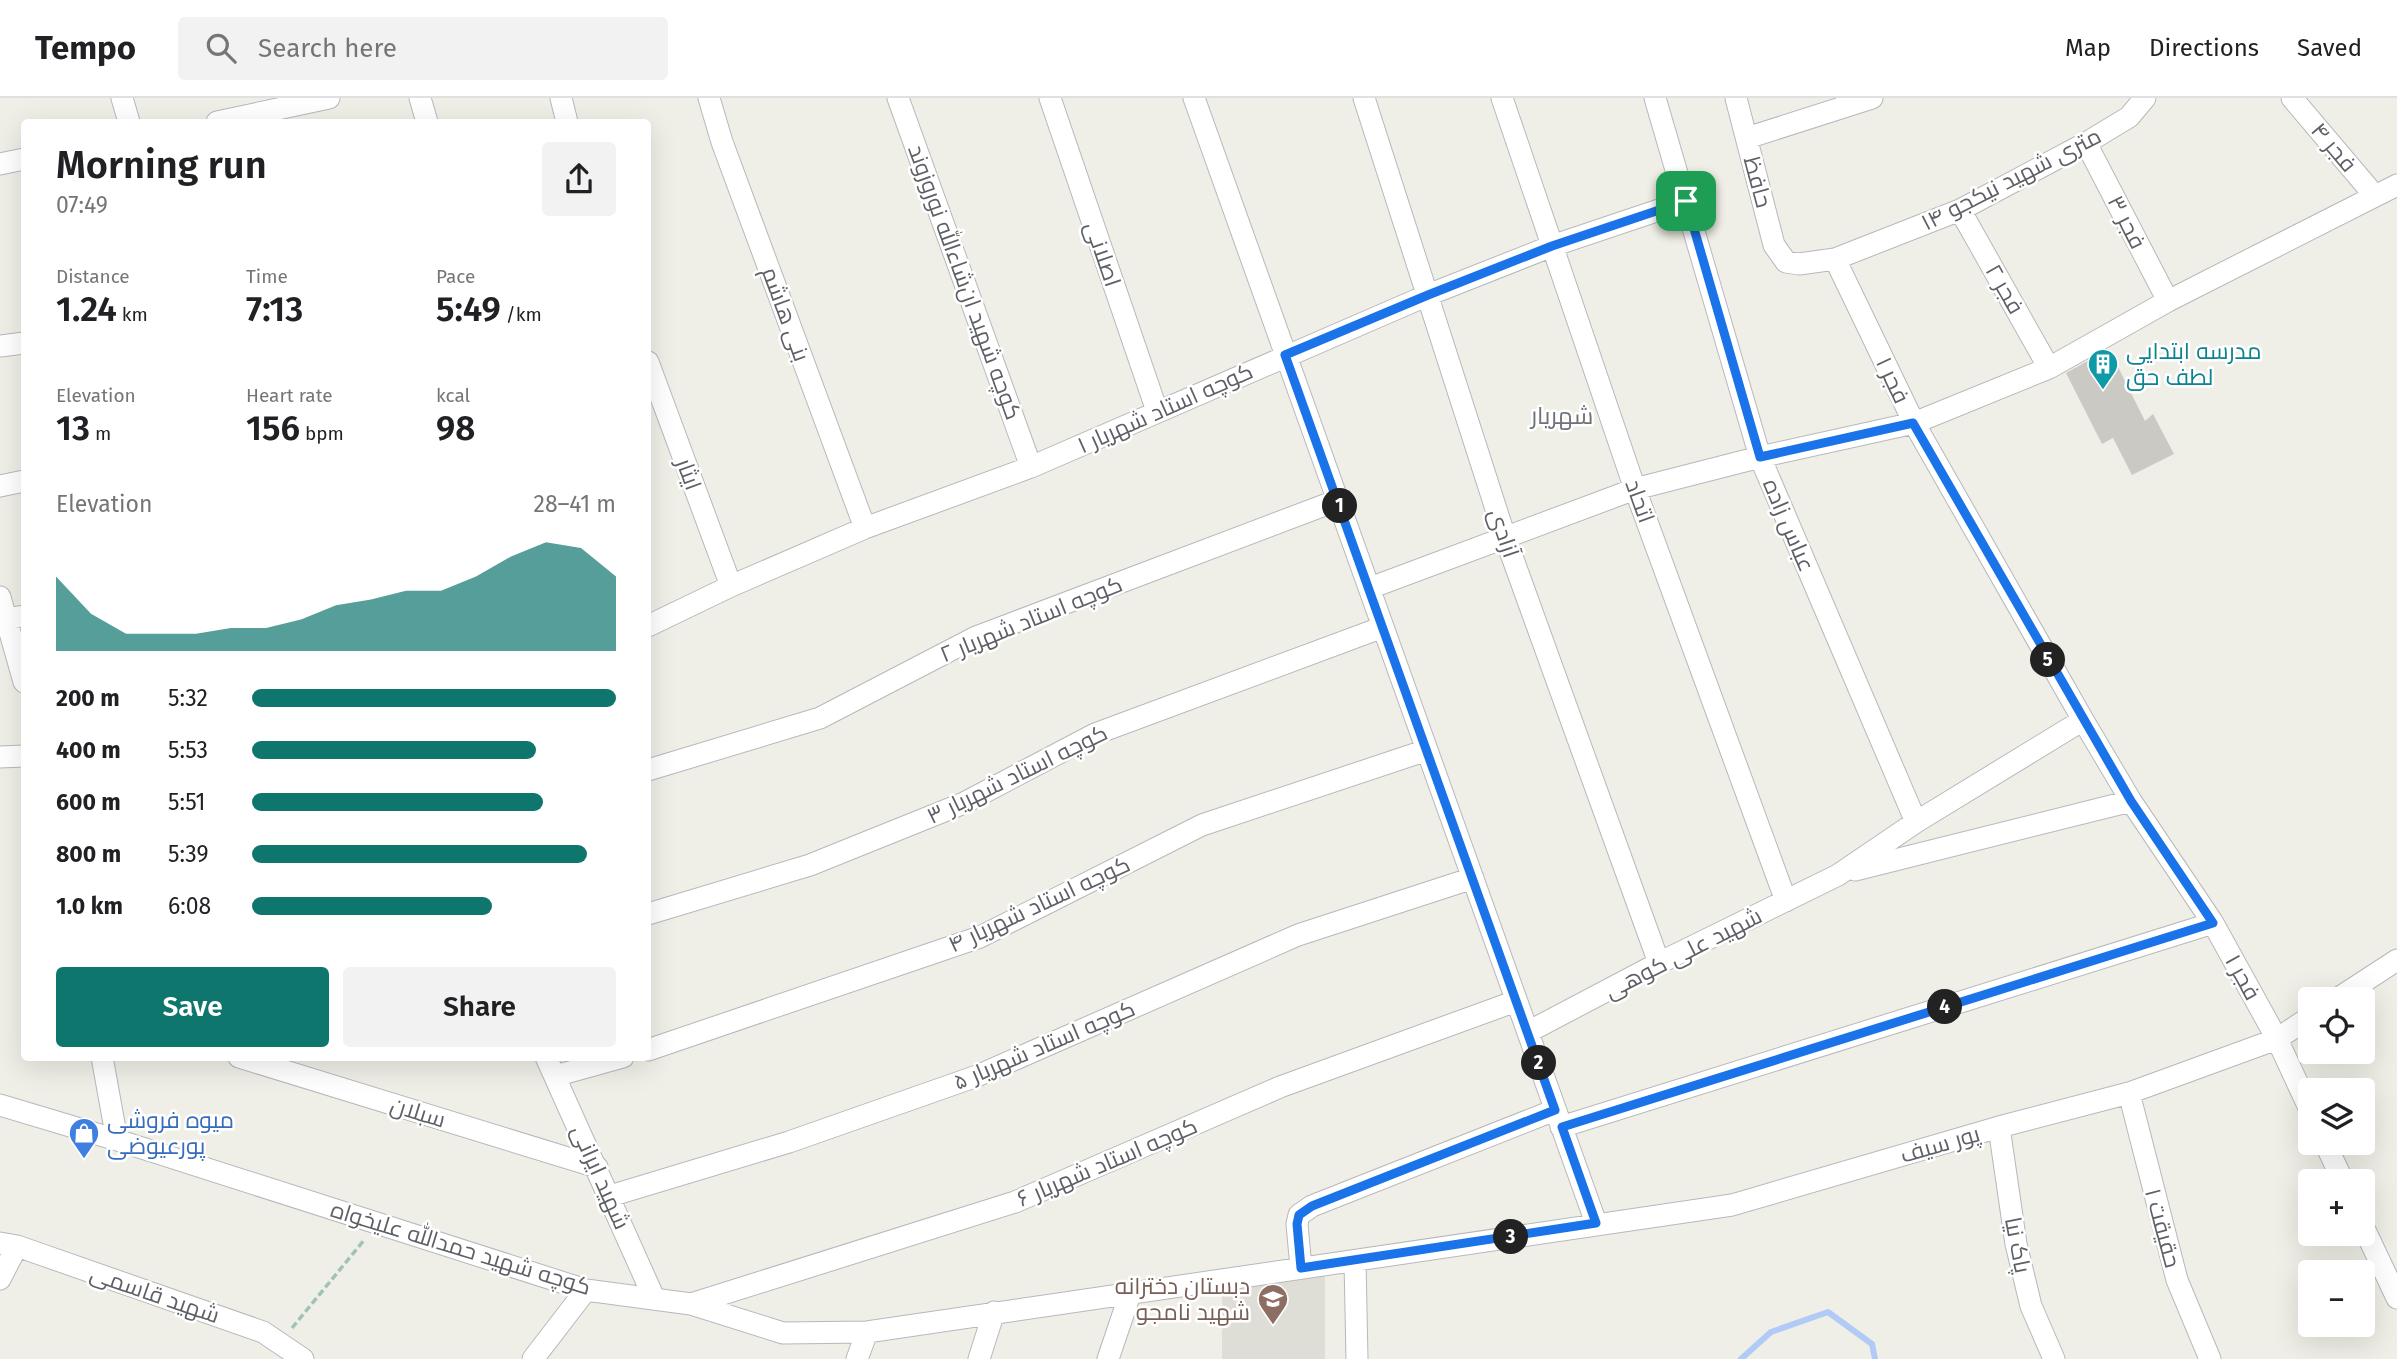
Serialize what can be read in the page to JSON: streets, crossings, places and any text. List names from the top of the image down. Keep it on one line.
{"streets":{"street":["فجر ۴","۱۴ متری شهید نیکجو","حافظ","فجر ۳","اصلانی","کوچه شهید ان‌شاءالله نوروزوند","فجر ۲","بنی هاشم","فجر ۱","کوچه استاد شهریار ۱","ایثار","اتحاد","عباس زاده","آزادی","کوچه استاد شهریار ۲","کوچه استاد شهریار ۳","کوچه استاد شهریار ۴","شهید علی کوهی","کوچه استاد شهریار ۵","سبلان","پور سیف","کوچه استاد شهریار ۶","شهید ایرانی","حقیقت ۱","پاک نیا","کوچه شهید حمدالله علیخواه","شهید قاسمی"]},"crossings":[["۱۴ متری شهید نیکجو","حافظ"],["۱۴ متری شهید نیکجو","فجر ۳"],["۱۴ متری شهید نیکجو","فجر ۲"],["۱۴ متری شهید نیکجو","فجر ۱"],["اصلانی","کوچه استاد شهریار ۱"],["کوچه شهید ان‌شاءالله نوروزوند","کوچه استاد شهریار ۱"],["بنی هاشم","کوچه استاد شهریار ۱"],["فجر ۱","شهید علی کوهی"],["فجر ۱","پور سیف"],["کوچه استاد شهریار ۱","ایثار"],["کوچه استاد شهریار ۱","اتحاد"],["کوچه استاد شهریار ۱","عباس زاده"],["کوچه استاد شهریار ۱","آزادی"],["اتحاد","شهید علی کوهی"],["عباس زاده","شهید علی کوهی"],["آزادی","شهید علی کوهی"],["کوچه استاد شهریار ۵","شهید ایرانی"],["سبلان","شهید ایرانی"],["پور سیف","حقیقت ۱"],["پور سیف","پاک نیا"],["پور سیف","کوچه شهید حمدالله علیخواه"],["کوچه استاد شهریار ۶","کوچه شهید حمدالله علیخواه"],["شهید ایرانی","کوچه شهید حمدالله علیخواه"]],"districts":["شهریار"],"places":{"building":["مدرسه ابتدایی لطف حق"],"shop":["میوه فروشی پورعیوضی"],"school or university":["دبستان دخترانه شهید نامجو"]},"page":{"header":"Tempo","search":"Search here","nav":["Map","Directions","Saved"],"heading":["Morning run","07:49"],"stats":[["Distance","1.24 km"],["Time","7:13"],["Pace","5:49 /km"],["Elevation","13 m"],["Heart rate","156 bpm"],["kcal","98"]],"chart":["Elevation","28–41 m"],"pins":["1","5","4","2","3"],"list":[{"name":"200 m","note":"5:32"},{"name":"400 m","note":"5:53"},{"name":"600 m","note":"5:51"},{"name":"800 m","note":"5:39"},{"name":"1.0 km","note":"6:08"}],"buttons":["Save","Share"],"map_buttons":["+","−"]}}
